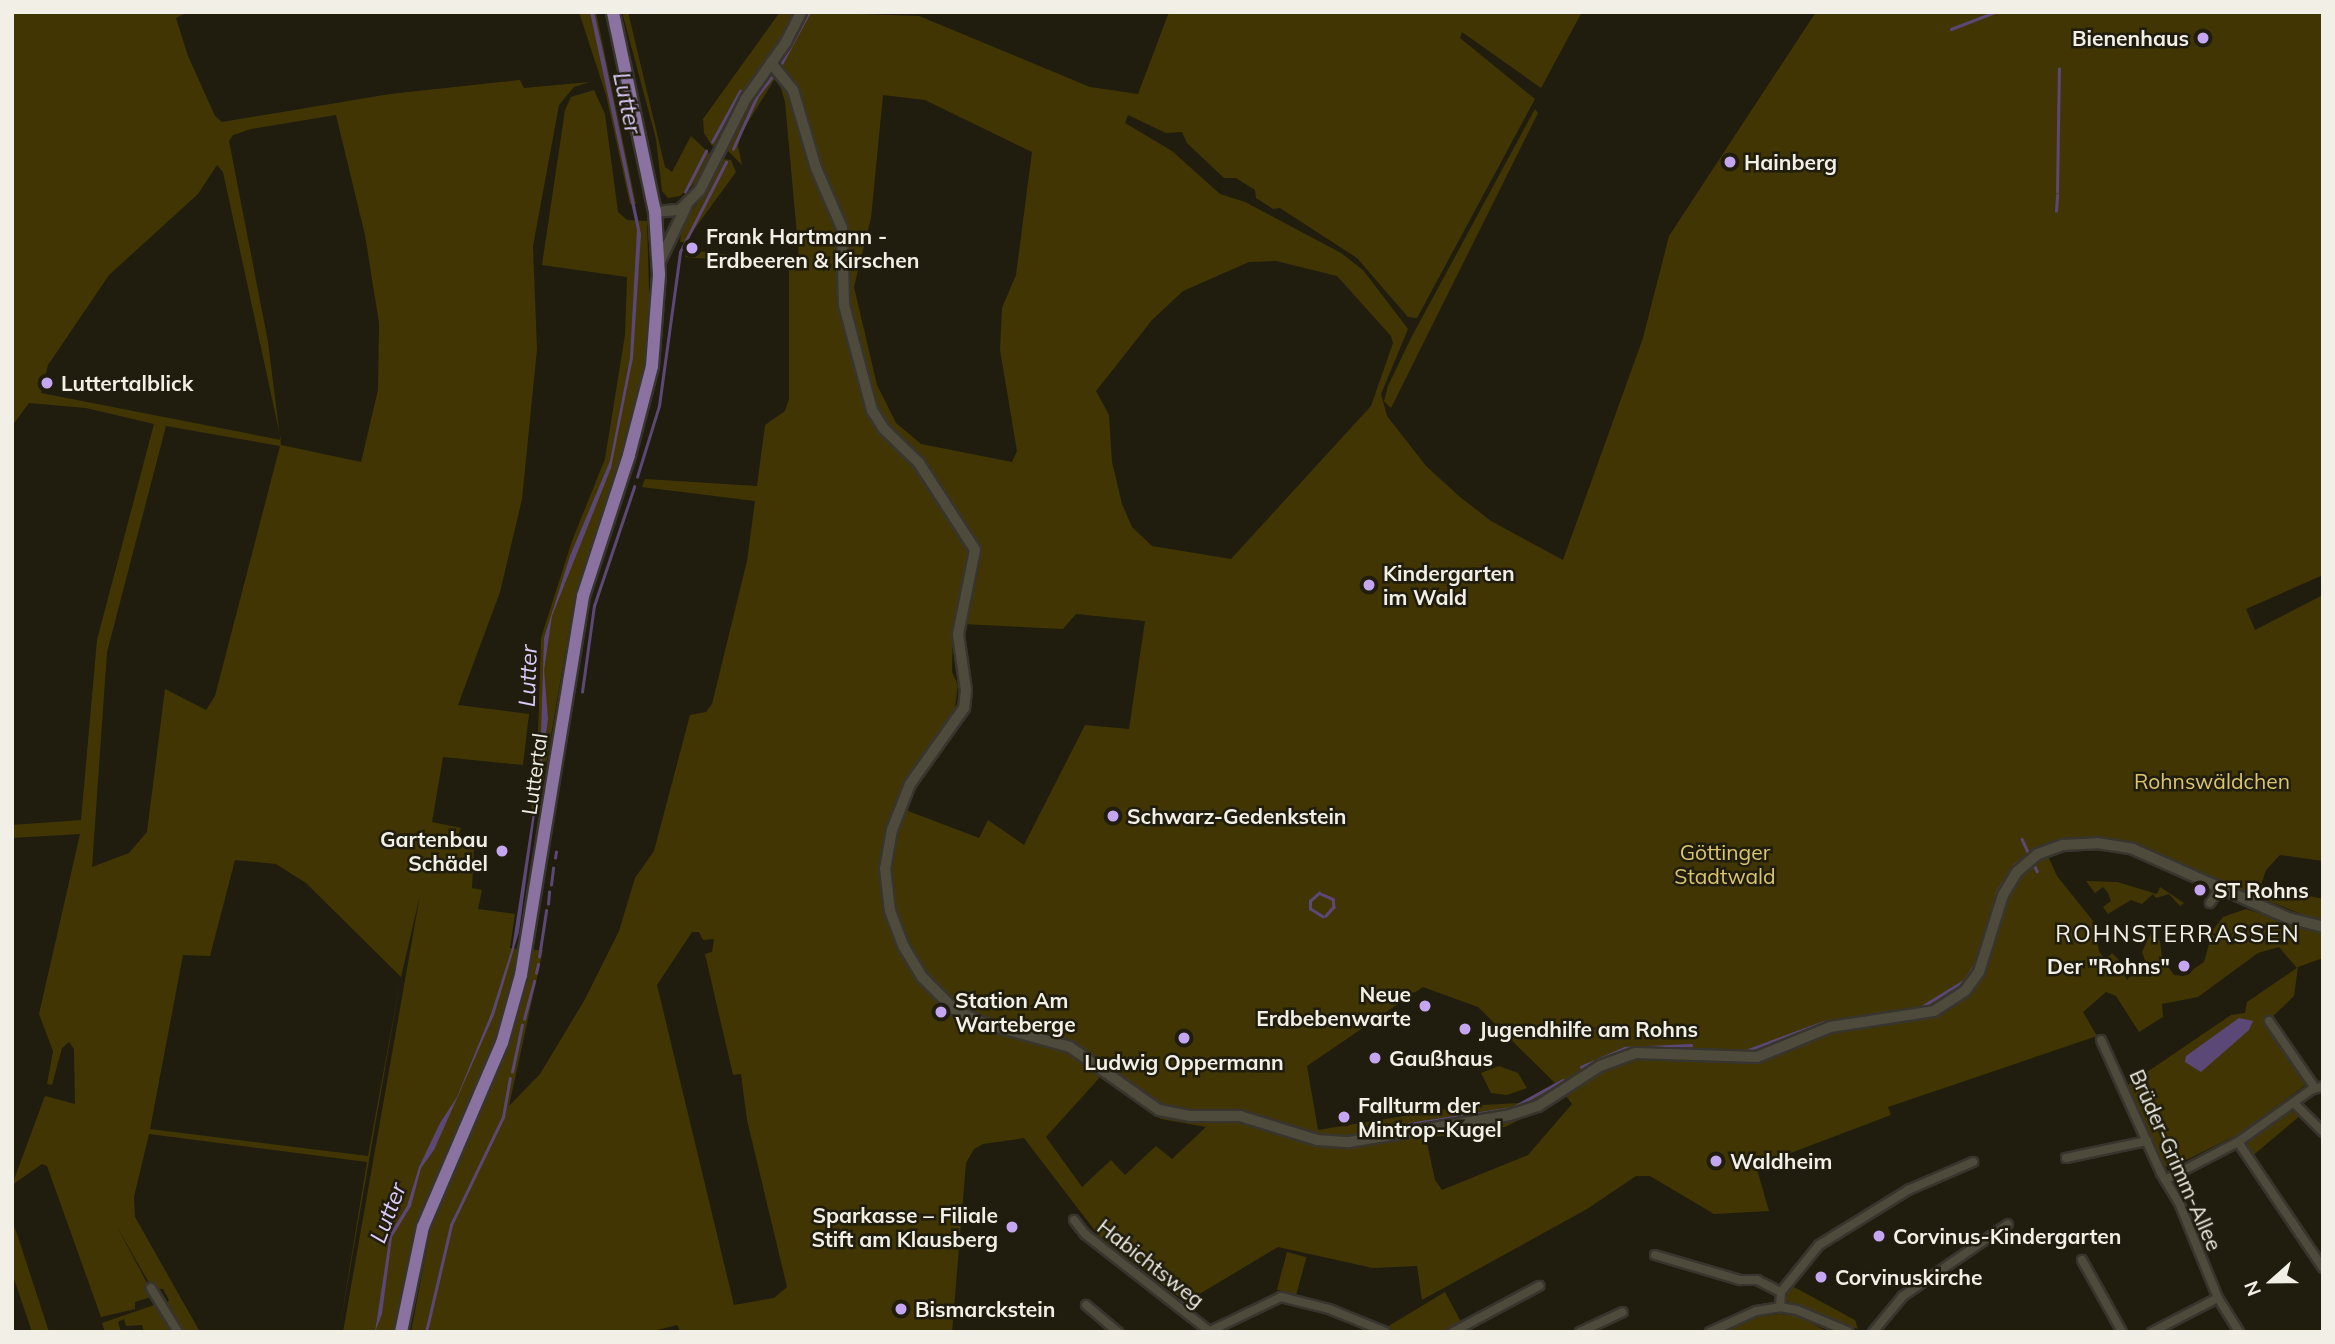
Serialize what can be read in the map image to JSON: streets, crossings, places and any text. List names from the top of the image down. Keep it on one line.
{"streets":{"main road":["Luttertal"],"street":["Brüder-Grimm-Allee","Habichtsweg"]},"districts":["ROHNSTERRASSEN"],"water":["Lutter"],"parks":["Rohnswäldchen","Göttinger Stadtwald"],"places":["Bienenhaus","Hainberg","Frank Hartmann - Erdbeeren & Kirschen","Luttertalblick","Kindergarten im Wald","Schwarz-Gedenkstein","Gartenbau Schädel","ST Rohns","Der \"Rohns\"","Neue Erdbebenwarte","Station Am Warteberge","Jugendhilfe am Rohns","Ludwig Oppermann","Gaußhaus","Fallturm der Mintrop-Kugel","Waldheim","Sparkasse – Filiale Stift am Klausberg","Corvinus-Kindergarten","Corvinuskirche","Bismarckstein"],"north":"left"}
